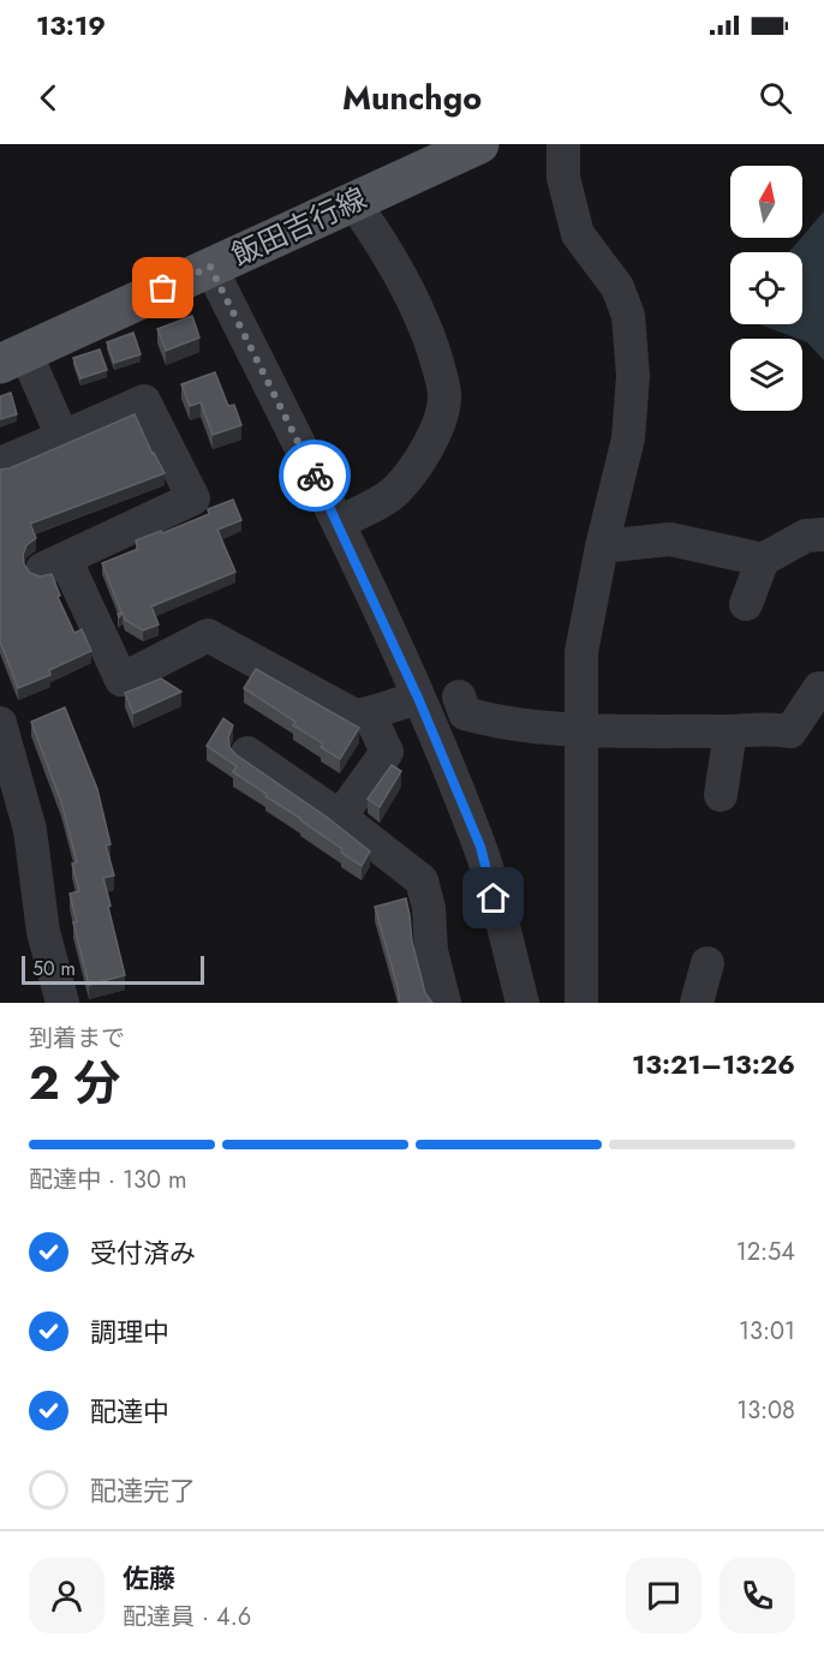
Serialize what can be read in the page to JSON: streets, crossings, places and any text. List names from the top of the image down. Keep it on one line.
{"streets":{"main road":["飯田吉行線"]},"scale_bar":"50 m","north":"top","page":{"status":"13:19","header":"Munchgo","scale":"50 m","heading":["2 分","到着まで","13:21–13:26"],"panel":["佐藤","配達員 · 4.6"],"bar":"配達中 · 130 m","list":[["受付済み","12:54"],["調理中","13:01"],["配達中","13:08"],"配達完了"]}}
